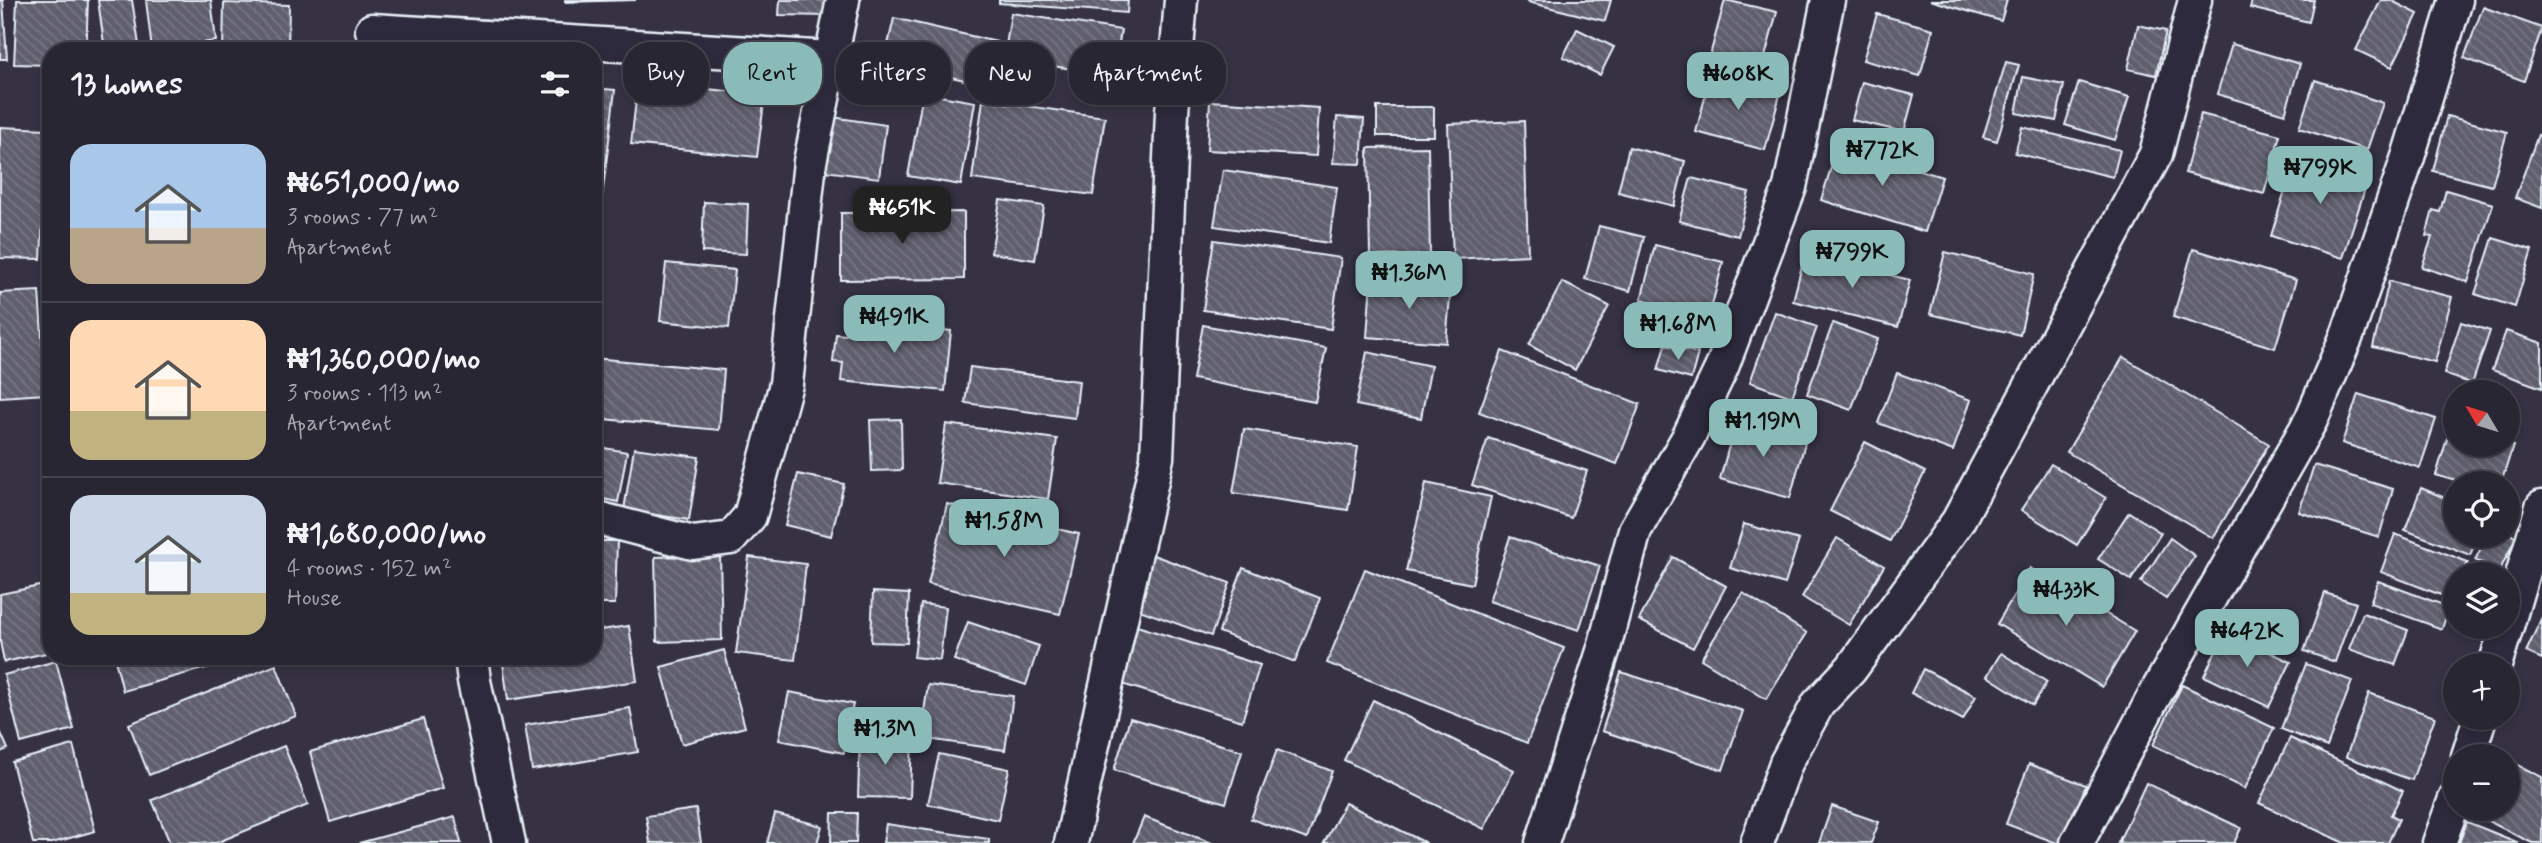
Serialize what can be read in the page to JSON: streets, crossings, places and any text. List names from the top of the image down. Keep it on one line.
{"north":"top left","page":{"chip":["Buy","Rent","Filters","New","Apartment"],"heading":"13 homes","price":["₦608K","₦772K","₦799K","₦651K","₦799K","₦1.36M","₦491K","₦1.68M","₦1.19M","₦1.58M","₦433K","₦642K","₦1.3M"],"list":[{"name":"₦651,000/mo","note":"3 rooms · 77 m² · Apartment"},{"name":"₦1,360,000/mo","note":"3 rooms · 113 m² · Apartment"},{"name":"₦1,680,000/mo","note":"4 rooms · 152 m² · House"}],"map_buttons":["+","−"]}}
